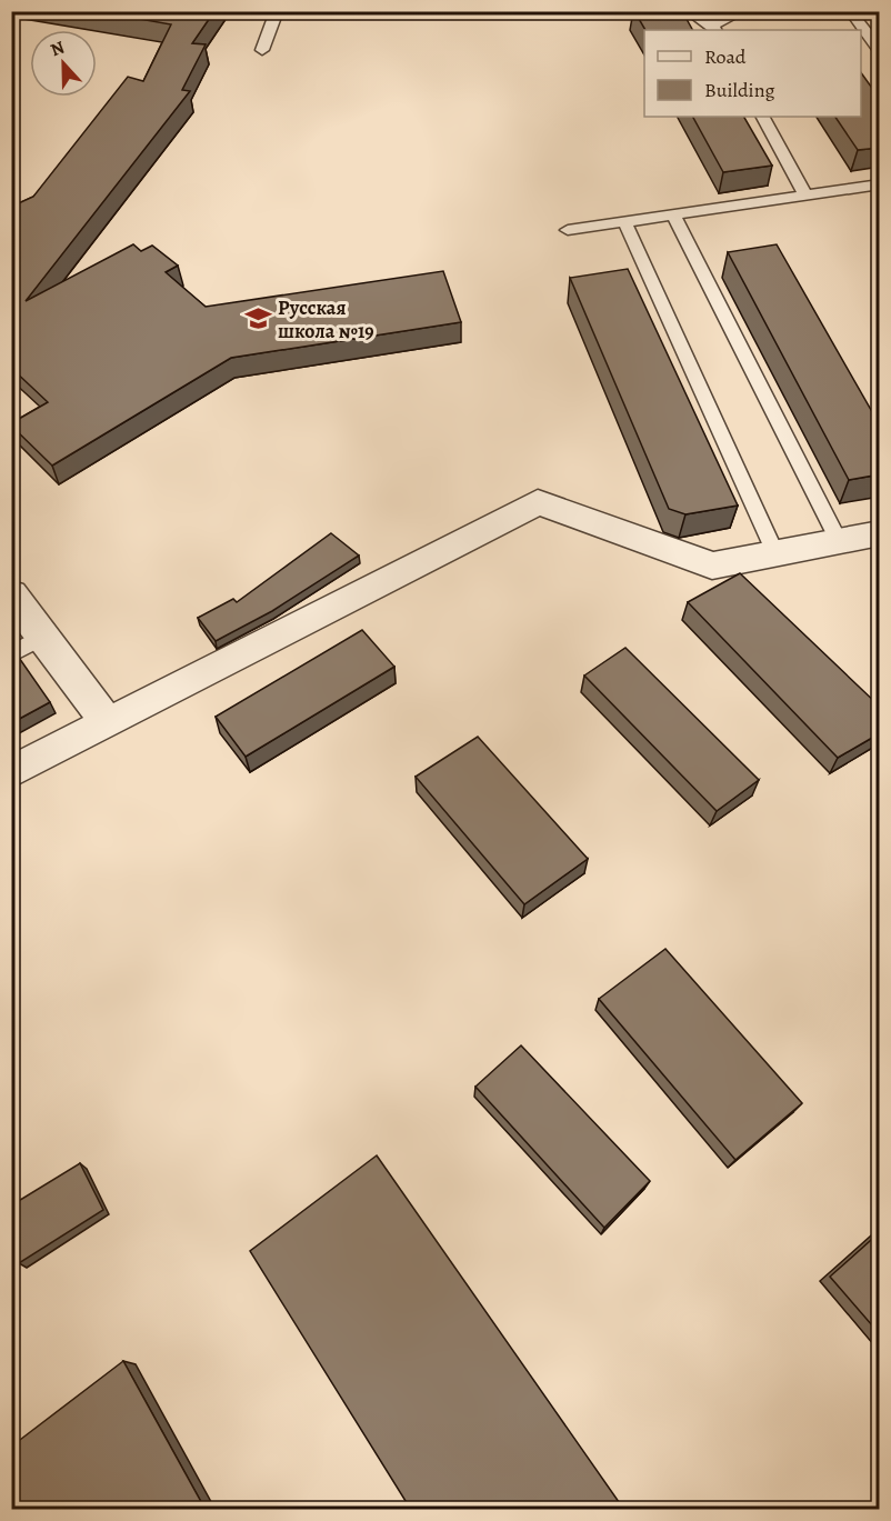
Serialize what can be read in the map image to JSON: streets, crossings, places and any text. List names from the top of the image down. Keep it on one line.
{"places":{"school or university":["Русская школа №19"]},"legend":["Road","Building"],"north":"top"}
